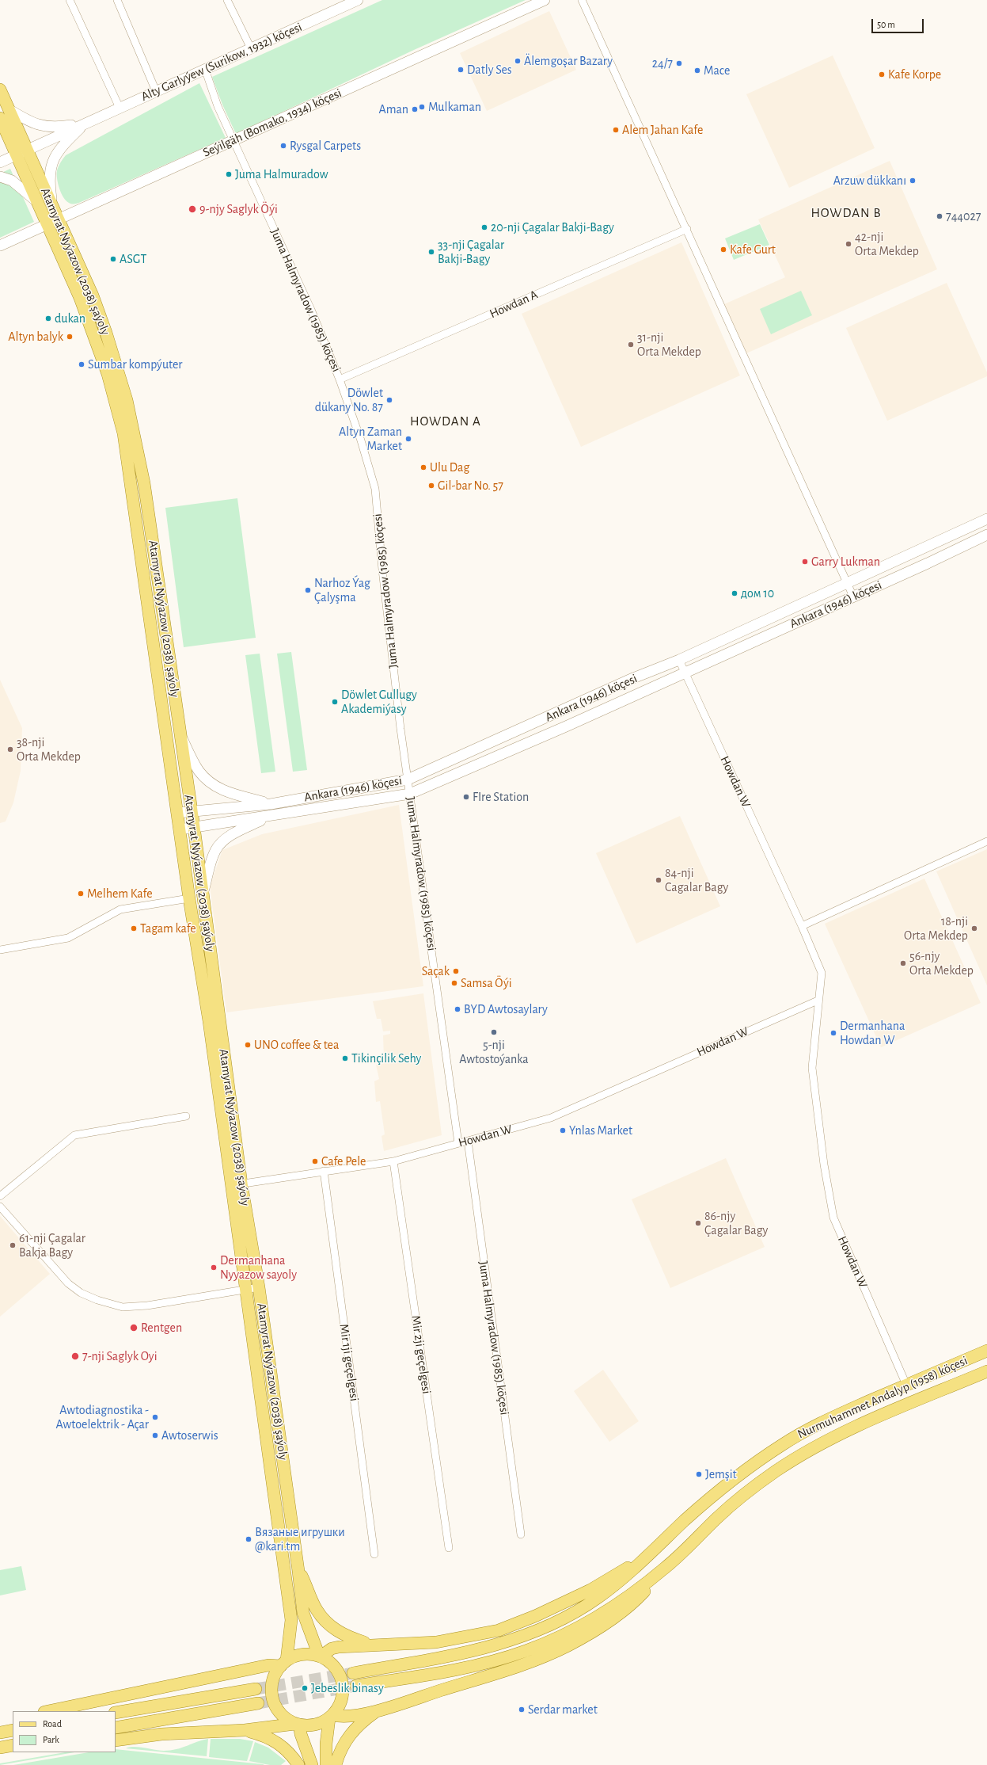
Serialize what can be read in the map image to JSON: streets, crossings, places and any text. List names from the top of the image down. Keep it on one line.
{"streets":{"main road":["Alty Garlyýew (Surikow, 1932) köçesi","Seýilgäh (Bomako, 1934) köçesi","Atamyrat Nyýazow (2038) şaýoly","Ankara (1946) köçesi","Nurmuhammet Andalyp (1958) köçesi"],"street":["Juma Halmyradow (1985) köçesi","Howdan A","Howdan W","Mir 2ji geçelgesi","Mir 1ji geçelgesi"]},"crossings":[["Alty Garlyýew (Surikow, 1932) köçesi","Atamyrat Nyýazow (2038) şaýoly"],["Alty Garlyýew (Surikow, 1932) köçesi","Juma Halmyradow (1985) köçesi"],["Seýilgäh (Bomako, 1934) köçesi","Atamyrat Nyýazow (2038) şaýoly"],["Seýilgäh (Bomako, 1934) köçesi","Juma Halmyradow (1985) köçesi"],["Atamyrat Nyýazow (2038) şaýoly","Ankara (1946) köçesi"],["Atamyrat Nyýazow (2038) şaýoly","Howdan W"],["Juma Halmyradow (1985) köçesi","Howdan A"],["Juma Halmyradow (1985) köçesi","Ankara (1946) köçesi"],["Juma Halmyradow (1985) köçesi","Howdan W"],["Ankara (1946) köçesi","Howdan W"],["Howdan W","Mir 2ji geçelgesi"],["Howdan W","Mir 1ji geçelgesi"],["Howdan W","Nurmuhammet Andalyp (1958) köçesi"]],"districts":["HOWDAN B","HOWDAN A"],"places":["Älemgoşar Bazary","24/7","Datly Ses","Mace","Kafe Korpe","Mulkaman","Aman","Alem Jahan Kafe","Rysgal Carpets","Juma Halmuradow","Arzuw dükkanı","9-njy Saglyk Öýi","744027","20-nji Çagalar Bakji-Bagy","42-nji Orta Mekdep","Kafe Gurt","33-nji Çagalar Bakji-Bagy","ASGT","dukan","Altyn balyk","31-nji Orta Mekdep","Sumbar kompýuter","Döwlet dükany No. 87","Altyn Zaman Market","Ulu Dag","Gil-bar No. 57","Garry Lukman","Narhoz Ýag Çalyşma","дом 10","Döwlet Gullugy Akademiýasy","38-nji Orta Mekdep","FIre Station","84-nji Cagalar Bagy","Melhem Kafe","Tagam kafe","18-nji Orta Mekdep","56-njy Orta Mekdep","Saçak","Samsa Öýi","BYD Awtosaylary","5-nji Awtostoýanka","Dermanhana Howdan W","UNO coffee & tea","Tikinçilik Sehy","Ynlas Market","Cafe Pele","86-njy Çagalar Bagy","61-nji Çagalar Bakja Bagy","Dermanhana Nyyazow sayoly","Rentgen","7-nji Saglyk Oyi","Awtodiagnostika - Awtoelektrik - Açar","Awtoserwis","Jemşit","Вязаные игрушки @kari.tm","Jebeslik binasy","Serdar market"],"legend":["Road","Park"],"scale_bar":"50 m"}
